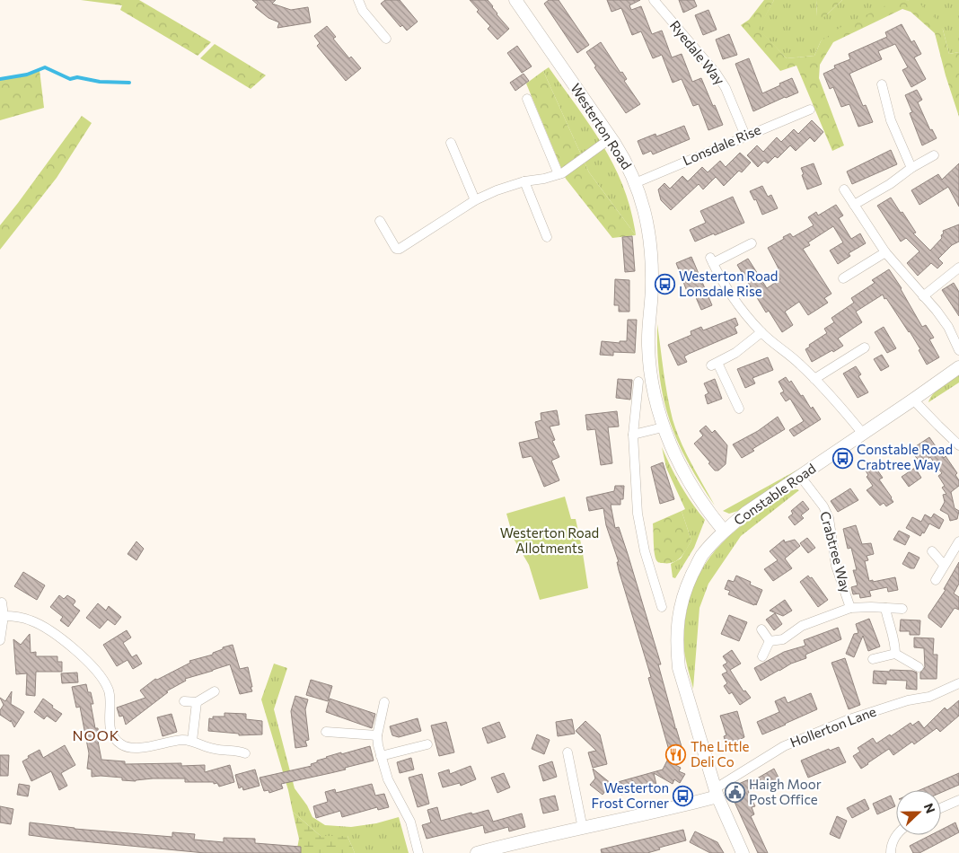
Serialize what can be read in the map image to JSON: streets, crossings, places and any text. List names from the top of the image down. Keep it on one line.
{"streets":{"street":["Ryedale Way","Westerton Road","Lonsdale Rise","Constable Road","Crabtree Way","Hollerton Lane"]},"crossings":[["Ryedale Way","Lonsdale Rise"],["Westerton Road","Lonsdale Rise"],["Westerton Road","Constable Road"],["Constable Road","Crabtree Way"]],"districts":["NOOK"],"parks":["Westerton Road Allotments"],"places":{"bus stop":["Westerton Road Lonsdale Rise","Constable Road Crabtree Way","Westerton Frost Corner"],"restaurant":["The Little Deli Co"],"public building":["Haigh Moor Post Office"]},"north":"right"}
